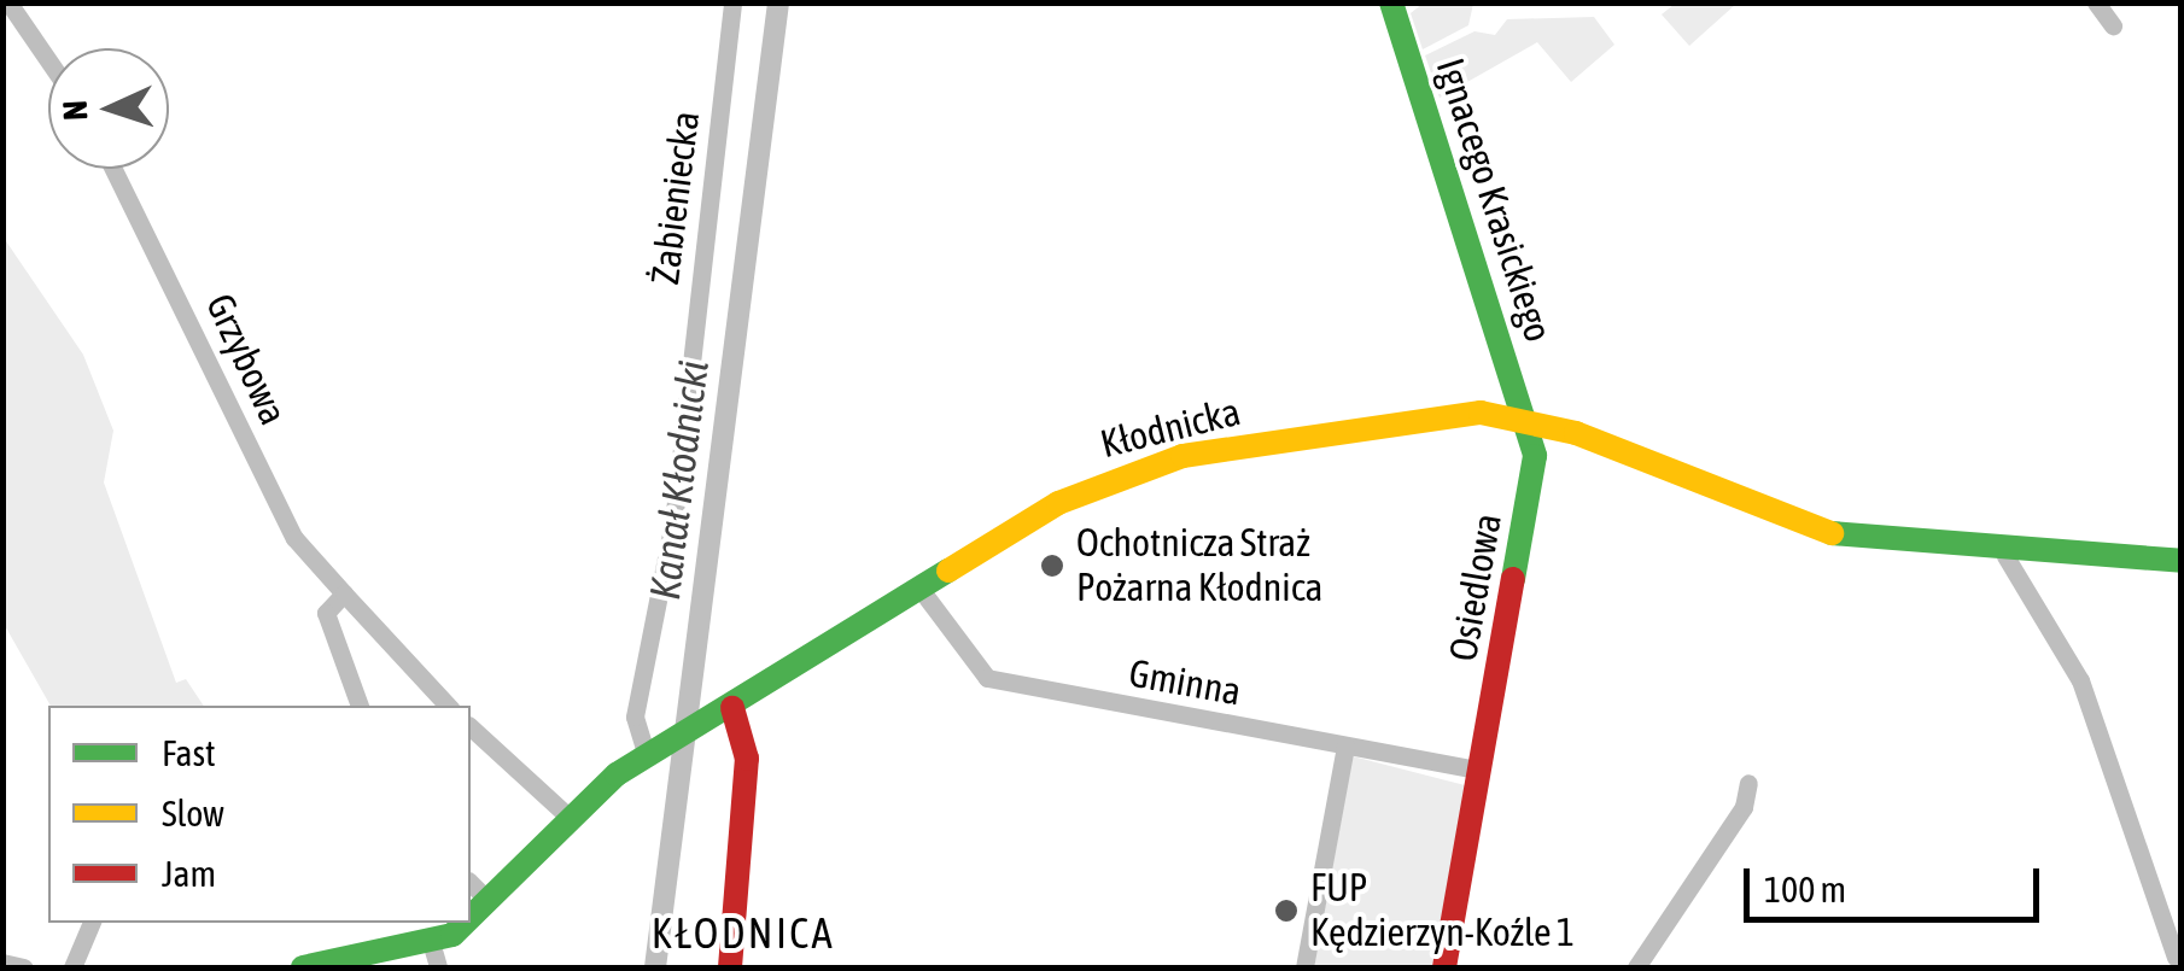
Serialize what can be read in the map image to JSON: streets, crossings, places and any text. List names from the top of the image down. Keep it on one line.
{"streets":{"main road":["Ignacego Krasickiego","Kłodnicka","Osiedlowa"],"street":["Żabieniecka","Grzybowa","Gminna"]},"crossings":[["Żabieniecka","Kłodnicka"],["Ignacego Krasickiego","Kłodnicka"],["Ignacego Krasickiego","Osiedlowa"],["Kłodnicka","Osiedlowa"],["Kłodnicka","Gminna"],["Osiedlowa","Gminna"]],"districts":["KŁODNICA"],"water":["Kanał Kłodnicki"],"places":["Ochotnicza Straż Pożarna Kłodnica","FUP Kędzierzyn-Koźle 1"],"legend":["Fast","Slow","Jam"],"scale_bar":"100 m","north":"left"}
